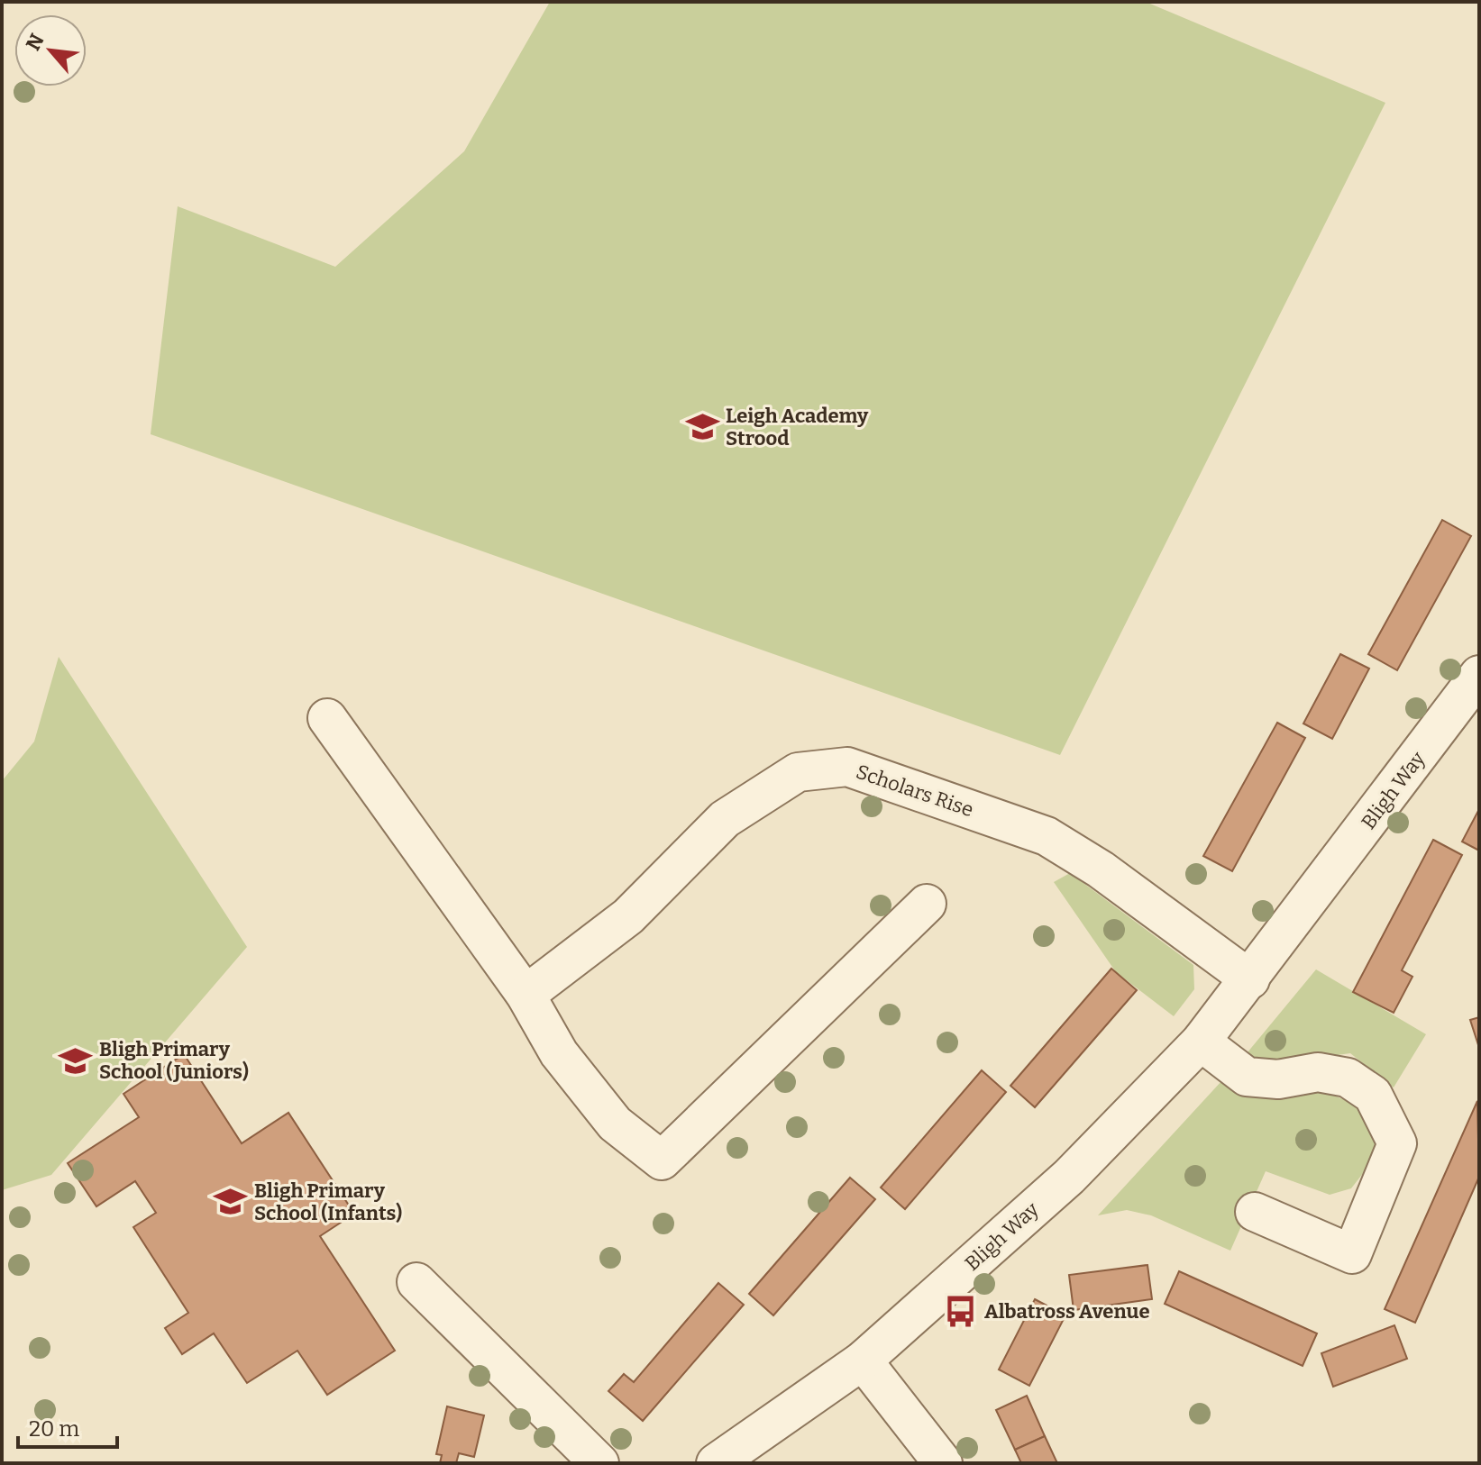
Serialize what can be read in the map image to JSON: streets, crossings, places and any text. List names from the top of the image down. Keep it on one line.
{"streets":{"street":["Scholars Rise","Bligh Way"]},"crossings":[["Scholars Rise","Bligh Way"]],"places":{"school or university":["Leigh Academy Strood","Bligh Primary School (Juniors)","Bligh Primary School (Infants)"],"bus stop":["Albatross Avenue"]},"scale_bar":"20 m","north":"top left"}
